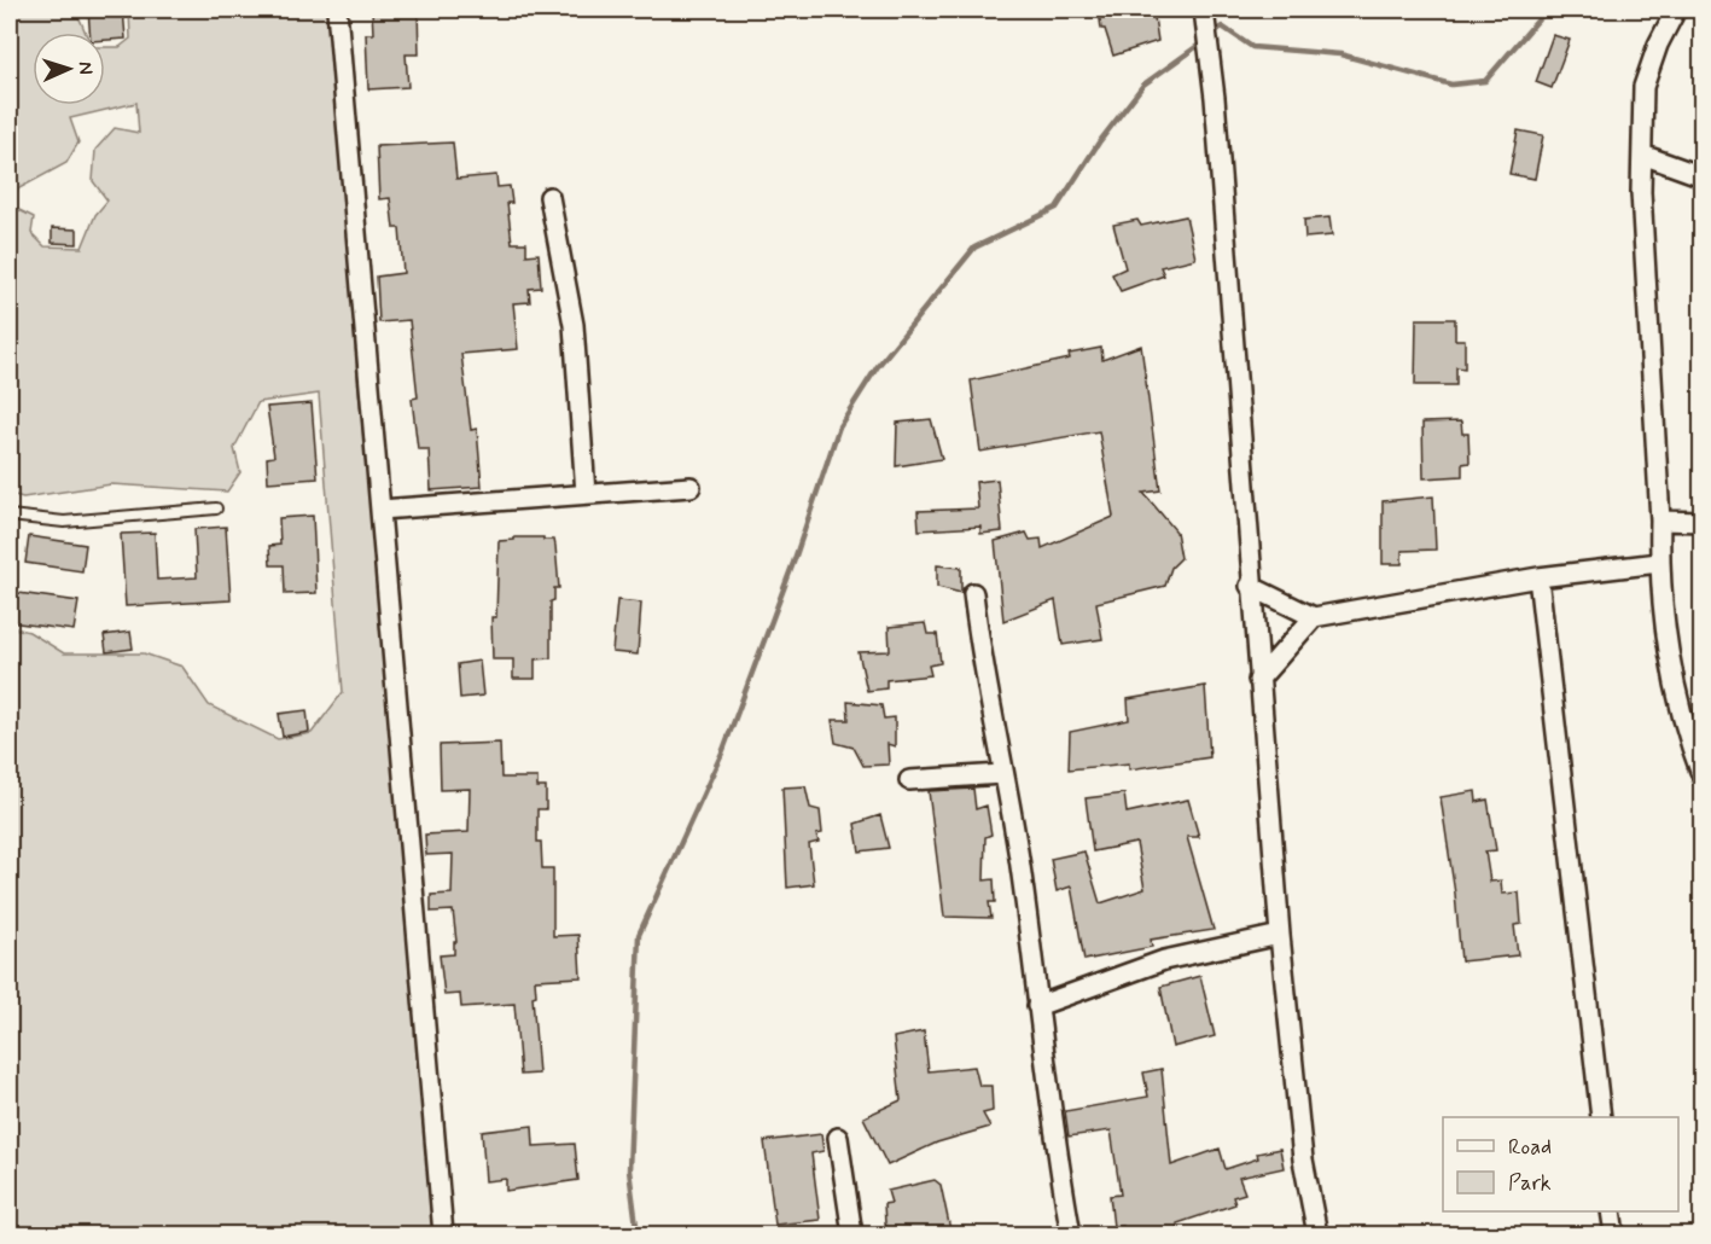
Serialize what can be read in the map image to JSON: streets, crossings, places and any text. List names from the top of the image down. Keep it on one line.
{"legend":["Road","Park"],"north":"right"}
